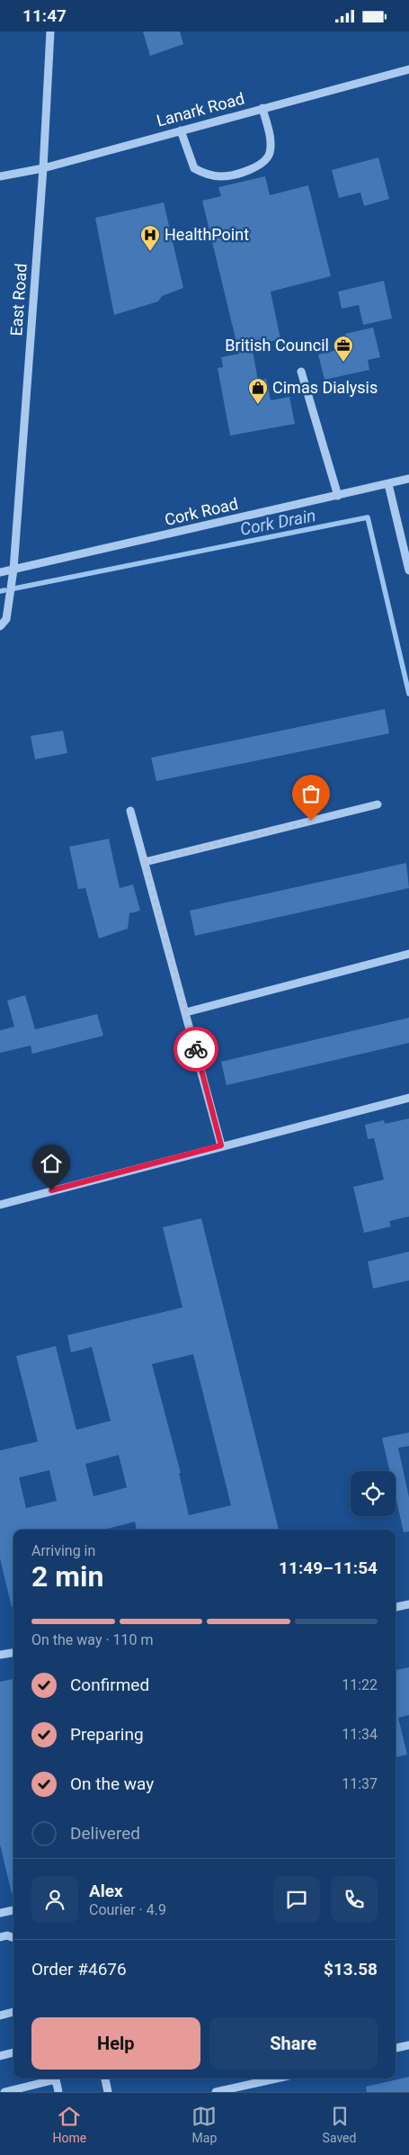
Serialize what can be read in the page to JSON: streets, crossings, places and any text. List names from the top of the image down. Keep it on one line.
{"streets":{"street":["Lanark Road","East Road","Cork Road"]},"crossings":[["Lanark Road","East Road"],["East Road","Cork Road"]],"water":["Cork Drain"],"places":{"hospital":["HealthPoint"],"office":["British Council"],"shop":["Cimas Dialysis"]},"page":{"status":"11:47","heading":["2 min","Arriving in","11:49–11:54"],"panel":["Alex","Courier · 4.9","Order #4676","$13.58"],"bar":"On the way · 110 m","list":[["Confirmed","11:22"],["Preparing","11:34"],["On the way","11:37"],"Delivered"],"buttons":["Help","Share"],"tabs":["Home","Map","Saved"]}}
